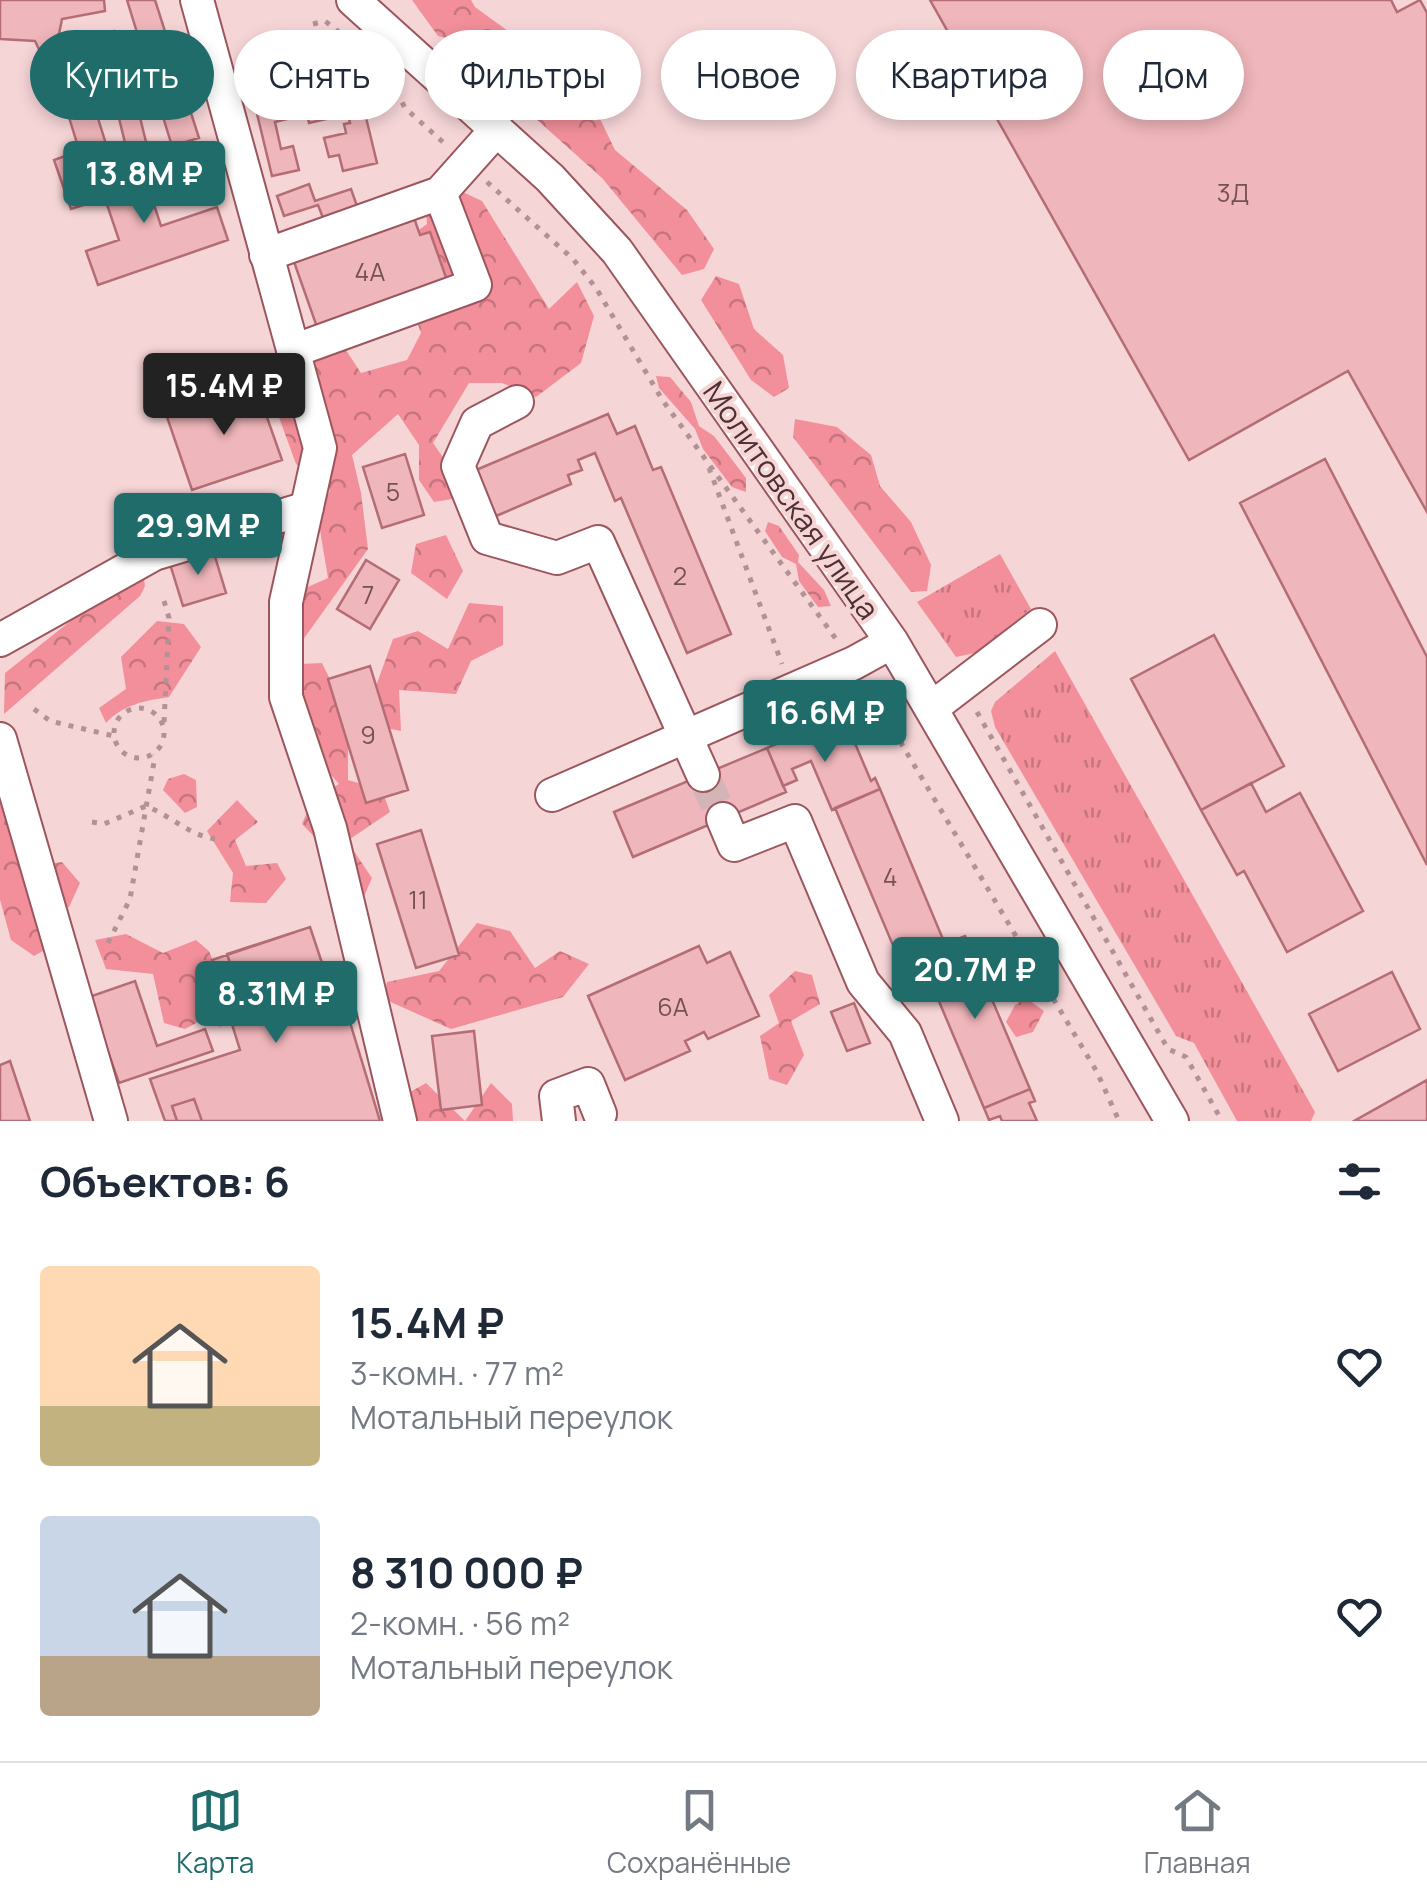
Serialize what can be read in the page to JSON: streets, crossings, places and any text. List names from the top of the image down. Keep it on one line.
{"streets":{"street":["Молитовская улица"]},"house_numbers":["3Д","4А","5","2","7","9","4","11","6А"],"page":{"chip":["Купить","Снять","Фильтры","Новое","Квартира","Дом"],"price":["13.8M ₽","15.4M ₽","29.9M ₽","16.6M ₽","20.7M ₽","8.31M ₽"],"heading":"Объектов: 6","list":[{"name":"15.4M ₽","note":"3-комн. · 77 m² · Мотальный переулок"},{"name":"8 310 000 ₽","note":"2-комн. · 56 m² · Мотальный переулок"}],"tabs":["Карта","Сохранённые","Главная"]}}
